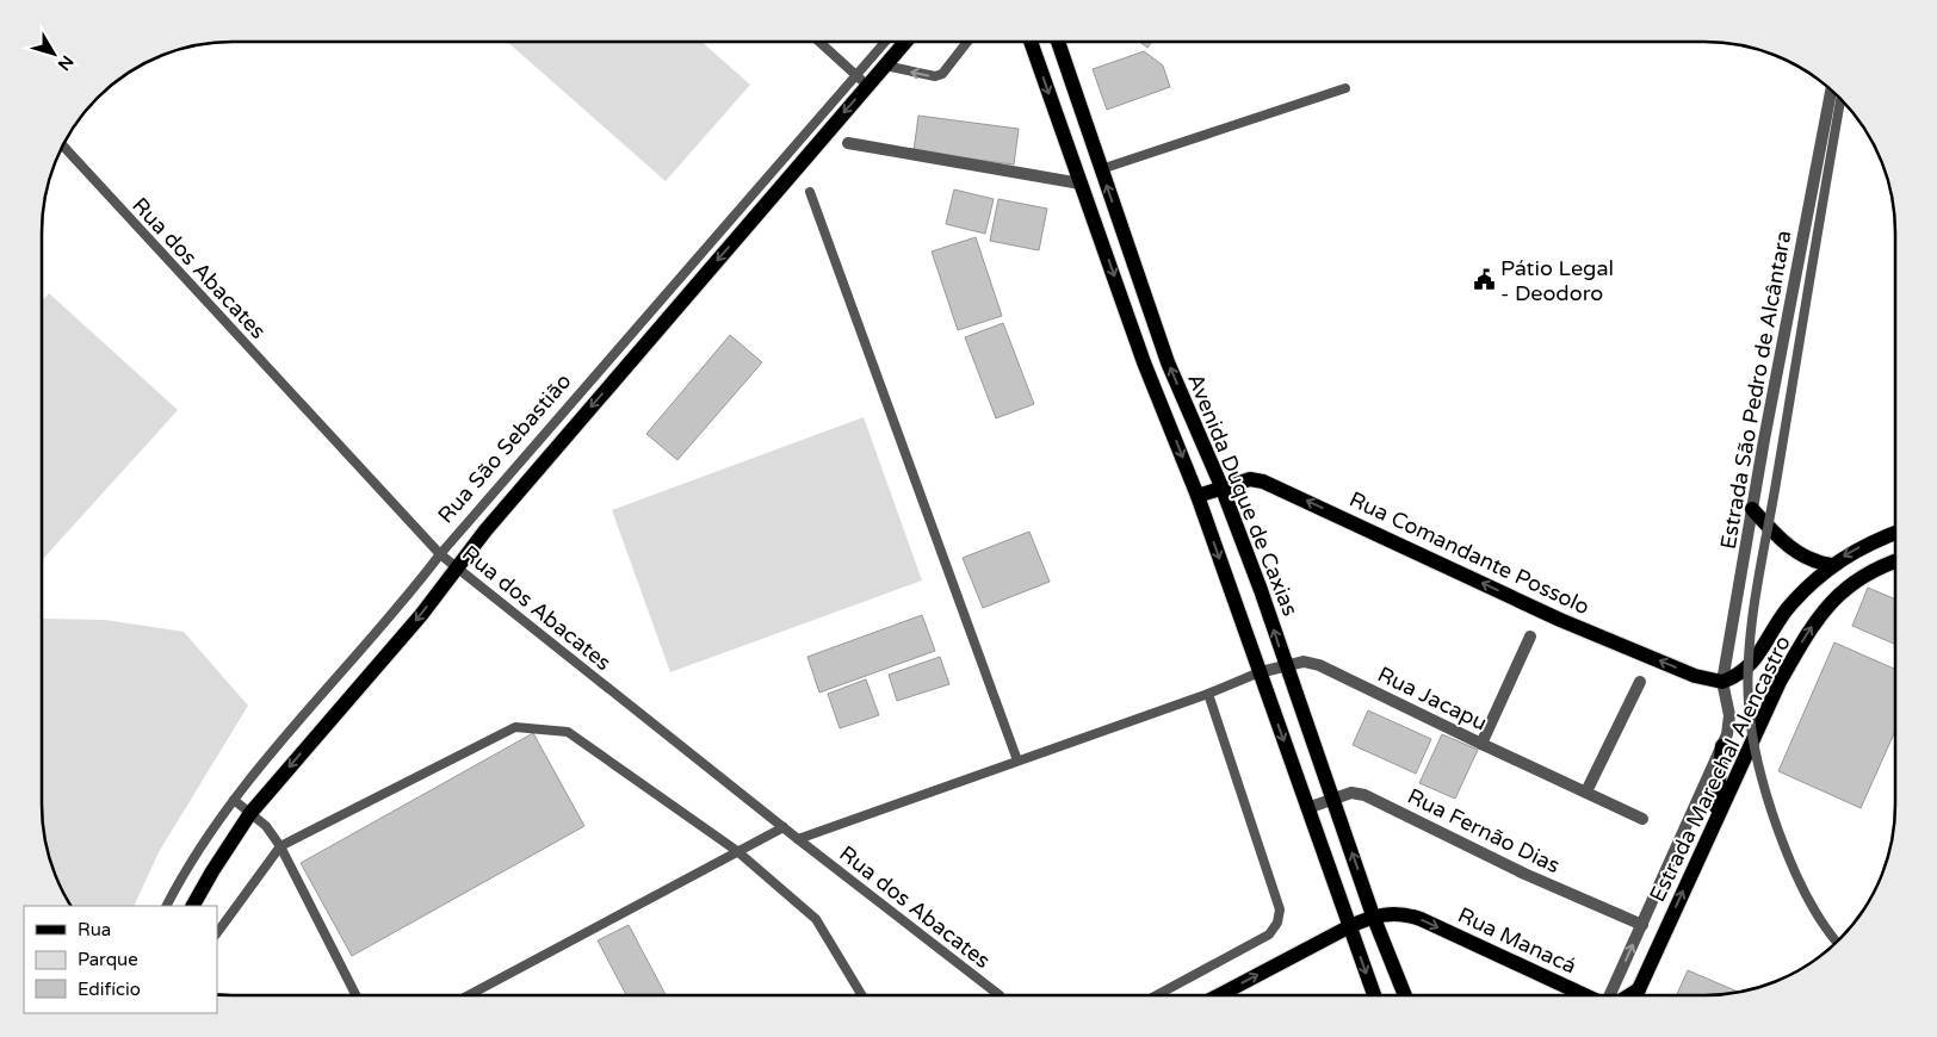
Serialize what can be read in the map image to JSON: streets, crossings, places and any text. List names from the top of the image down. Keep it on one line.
{"streets":{"main road":["Rua São Sebastião","Avenida Duque de Caxias","Rua Comandante Possolo","Estrada Marechal Alencastro","Rua Manacá"],"street":["Estrada São Pedro de Alcântara","Rua Jacapu","Rua Fernão Dias"],"lane":["Rua dos Abacates"]},"crossings":[["Rua dos Abacates","Rua São Sebastião"],["Estrada São Pedro de Alcântara","Rua Comandante Possolo"],["Estrada São Pedro de Alcântara","Estrada Marechal Alencastro"],["Avenida Duque de Caxias","Rua Comandante Possolo"],["Avenida Duque de Caxias","Rua Jacapu"],["Avenida Duque de Caxias","Rua Fernão Dias"],["Avenida Duque de Caxias","Rua Manacá"],["Rua Comandante Possolo","Estrada Marechal Alencastro"],["Estrada Marechal Alencastro","Rua Fernão Dias"]],"one_way":["Rua Comandante Possolo","Rua Manacá"],"places":{"public building":["Pátio Legal - Deodoro"]},"legend":["Rua","Parque","Edifício"],"north":"bottom right"}
